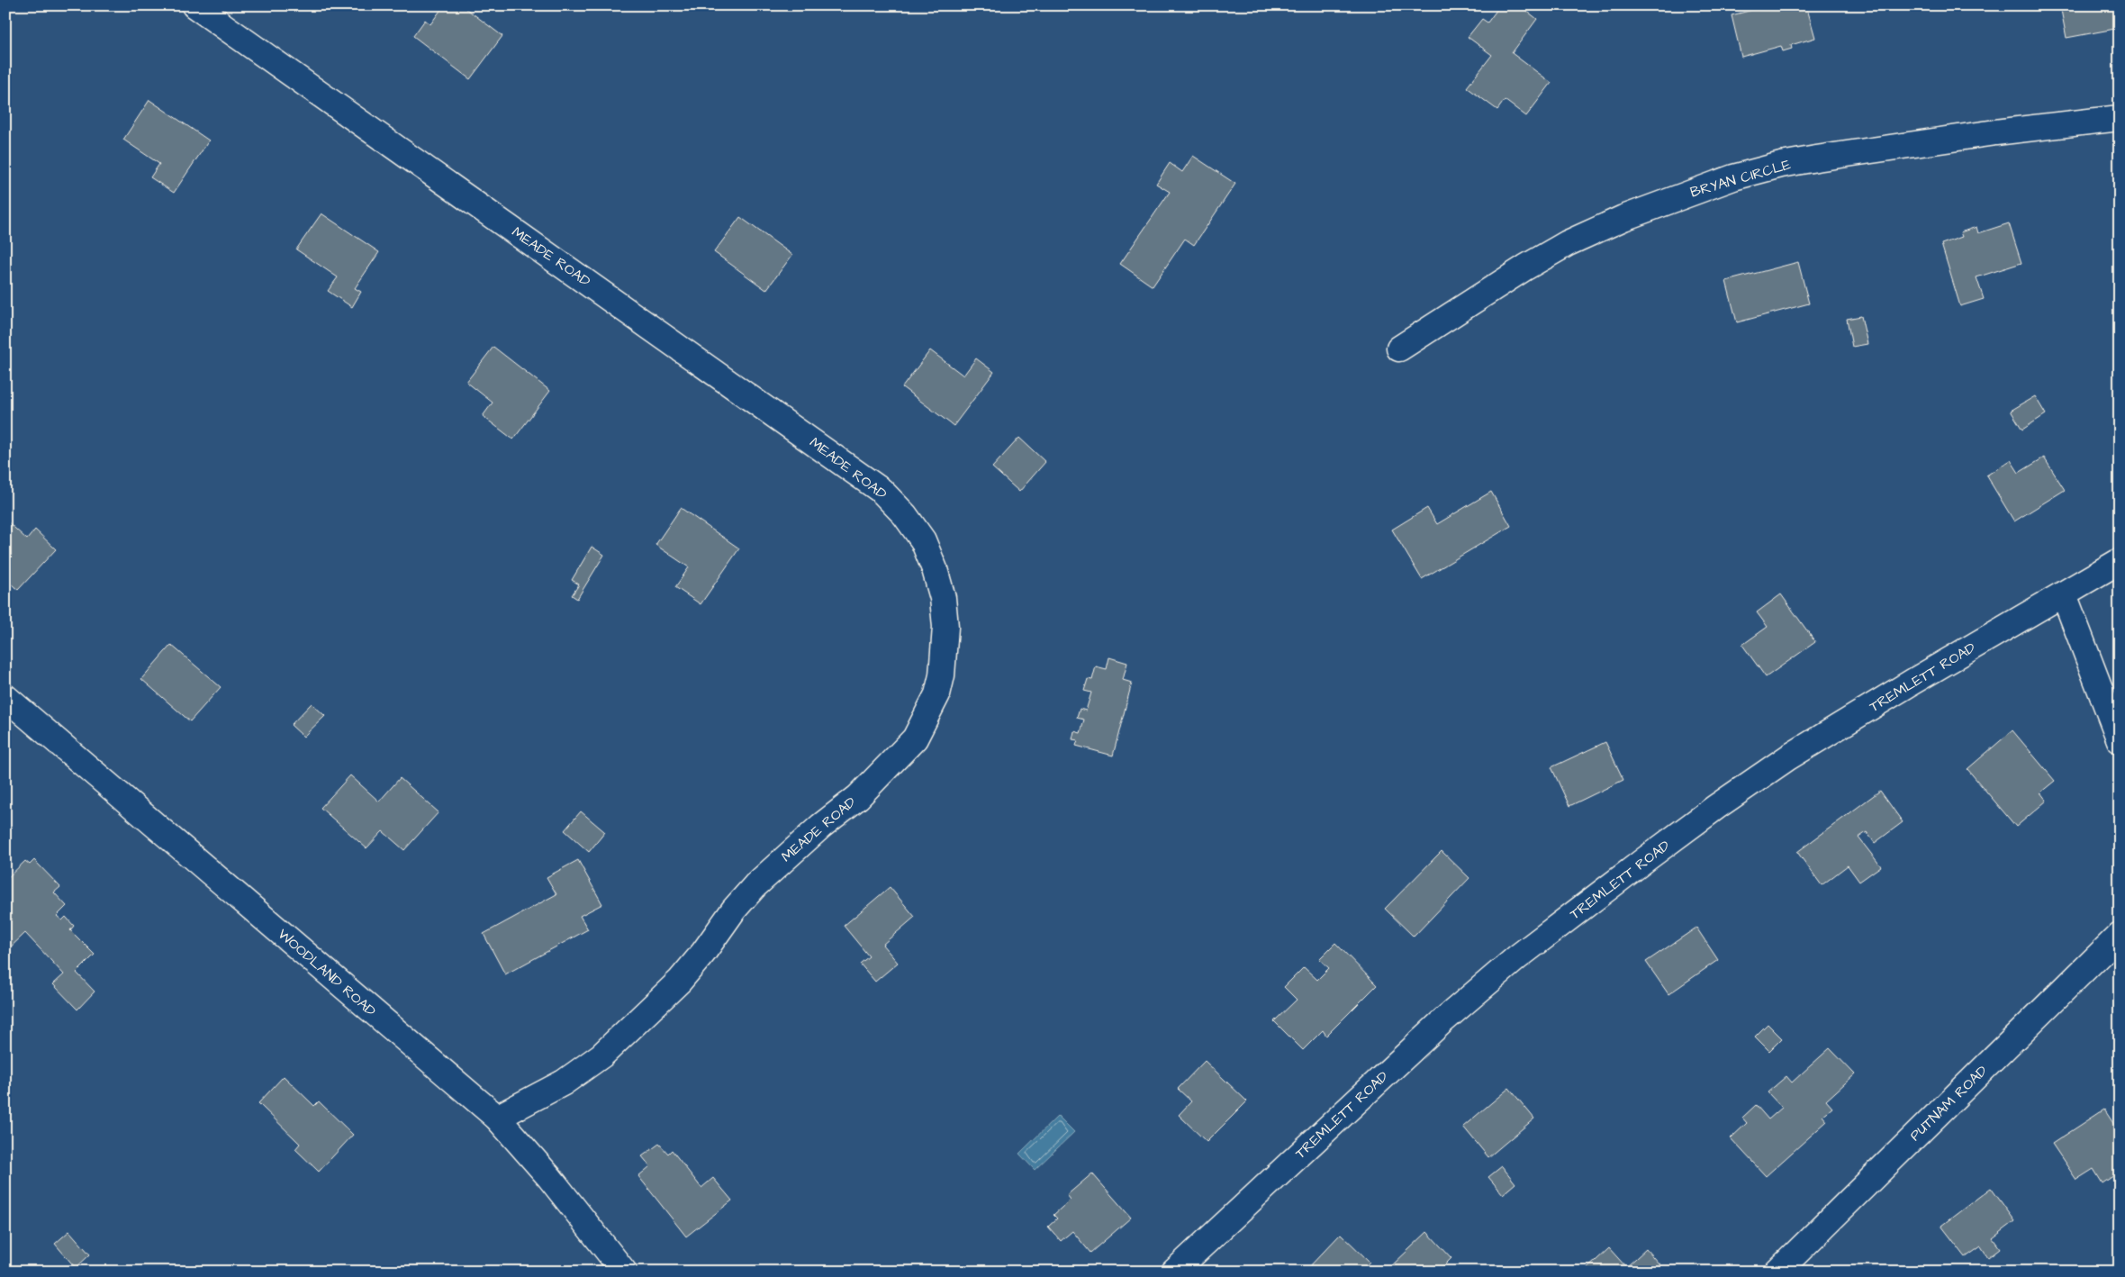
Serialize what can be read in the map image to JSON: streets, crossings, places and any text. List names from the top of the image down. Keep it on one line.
{"streets":{"street":["BRYAN CIRCLE","MEADE ROAD","TREMLETT ROAD","WOODLAND ROAD","PUTNAM ROAD"]},"crossings":[["MEADE ROAD","WOODLAND ROAD"]]}
